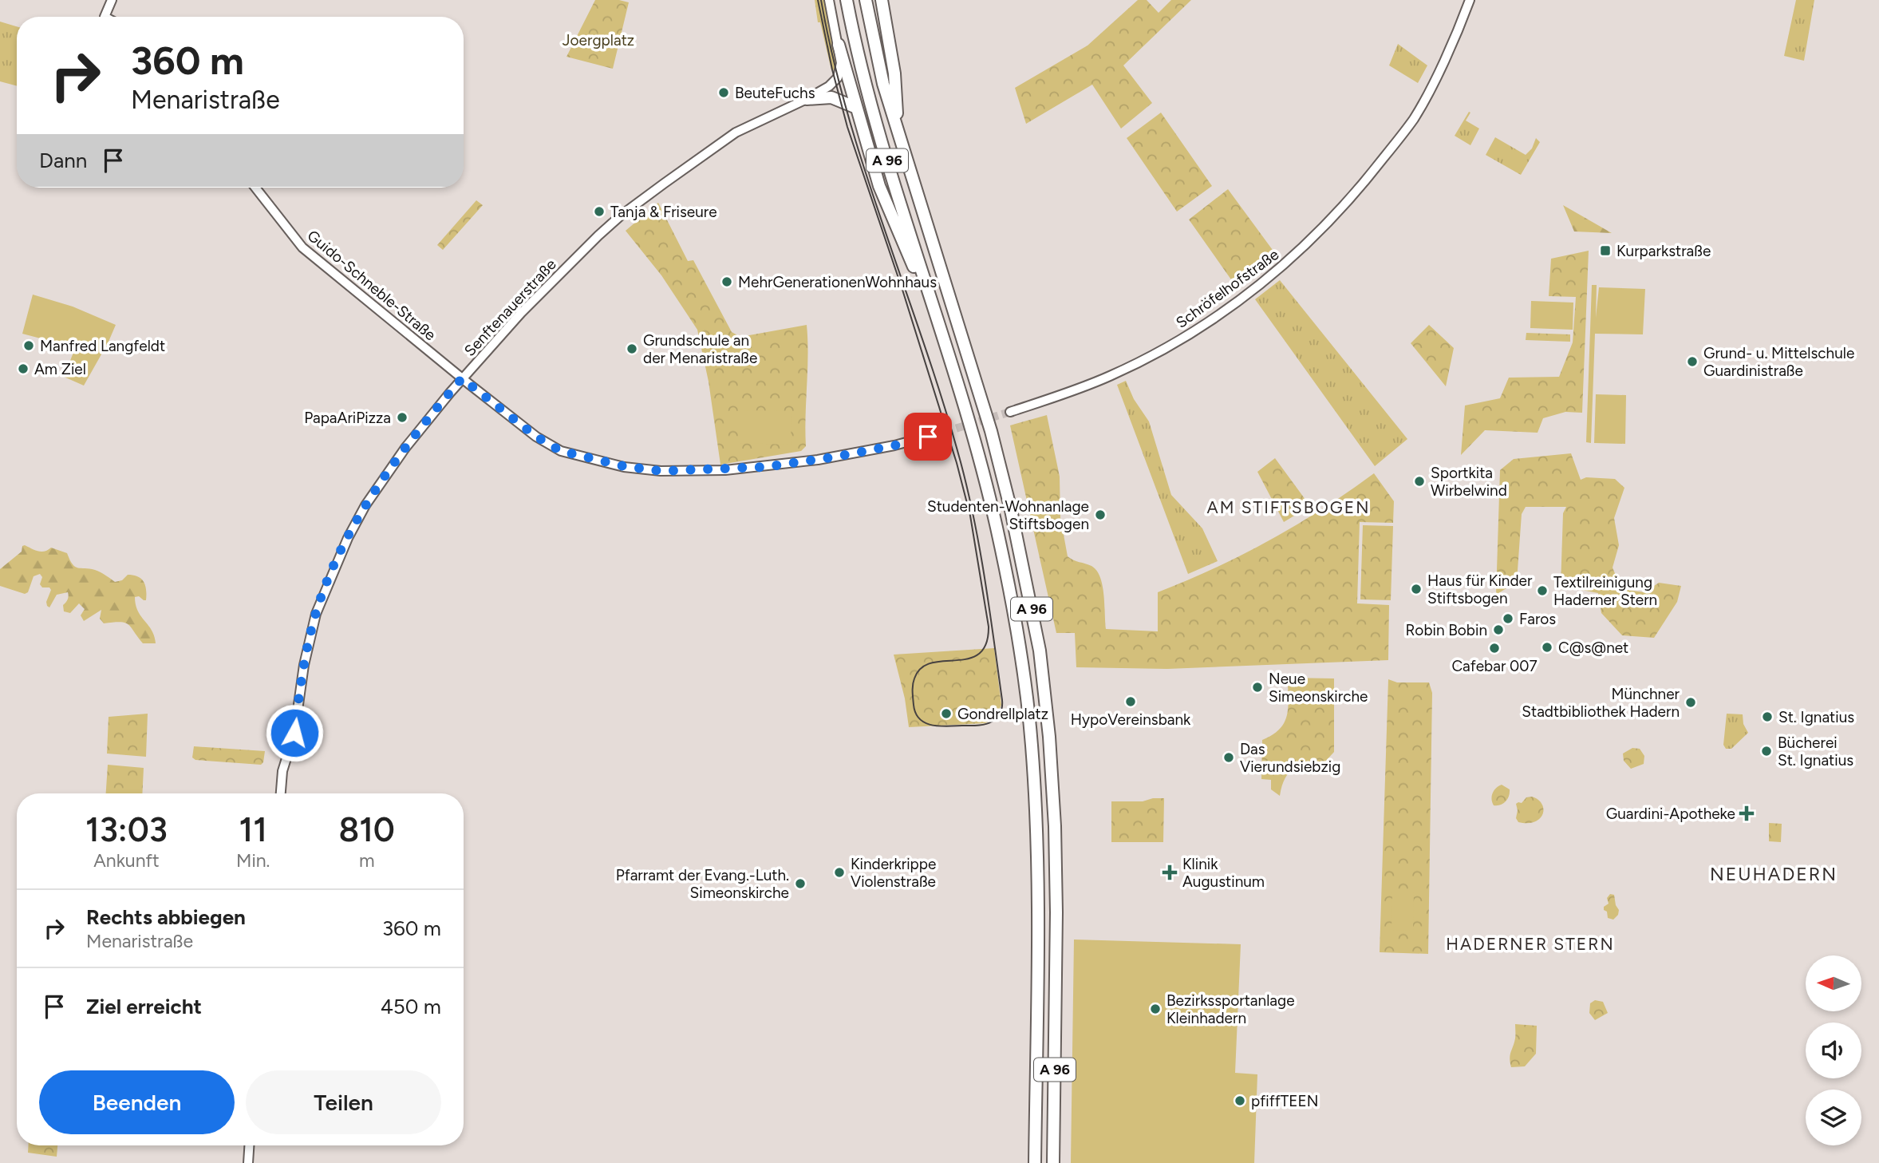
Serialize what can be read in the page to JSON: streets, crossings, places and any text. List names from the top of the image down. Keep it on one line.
{"streets":{"highway":["A 96"],"street":["Guido-Schneble-Straße","Schröfelhofstraße","Senftenauerstraße"]},"crossings":[["Guido-Schneble-Straße","Senftenauerstraße"]],"districts":["AM STIFTSBOGEN","NEUHADERN","HADERNER STERN"],"parks":["Joergplatz"],"places":{"other":["BeuteFuchs","Tanja & Friseure","MehrGenerationenWohnhaus","Manfred Langfeldt","Grundschule an der Menaristraße","Grund- u. Mittelschule Guardinistraße","Am Ziel","PapaAriPizza","Sportkita Wirbelwind","Studenten-Wohnanlage Stiftsbogen","Haus für Kinder Stiftsbogen","Textilreinigung Haderner Stern","Faros","Robin Bobin","C@s@net","Cafebar 007","Neue Simeonskirche","HypoVereinsbank","Münchner Stadtbibliothek Hadern","Gondrellplatz","St. Ignatius","Bücherei St. Ignatius","Das Vierundsiebzig","Kinderkrippe Violenstraße","Pfarramt der Evang.-Luth. Simeonskirche","Bezirkssportanlage Kleinhadern","pfiffTEEN"],"transit":["Kurparkstraße"],"health":["Guardini-Apotheke","Klinik Augustinum"]},"north":"left","page":{"turn":["360 m","Menaristraße"],"then":"Dann","eta":["13:03","Ankunft","11","Min.","810","m"],"list":[{"name":"Rechts abbiegen","note":"Menaristraße","value":"360 m"},{"name":"Ziel erreicht","value":"450 m"}],"buttons":["Beenden","Teilen"]}}
